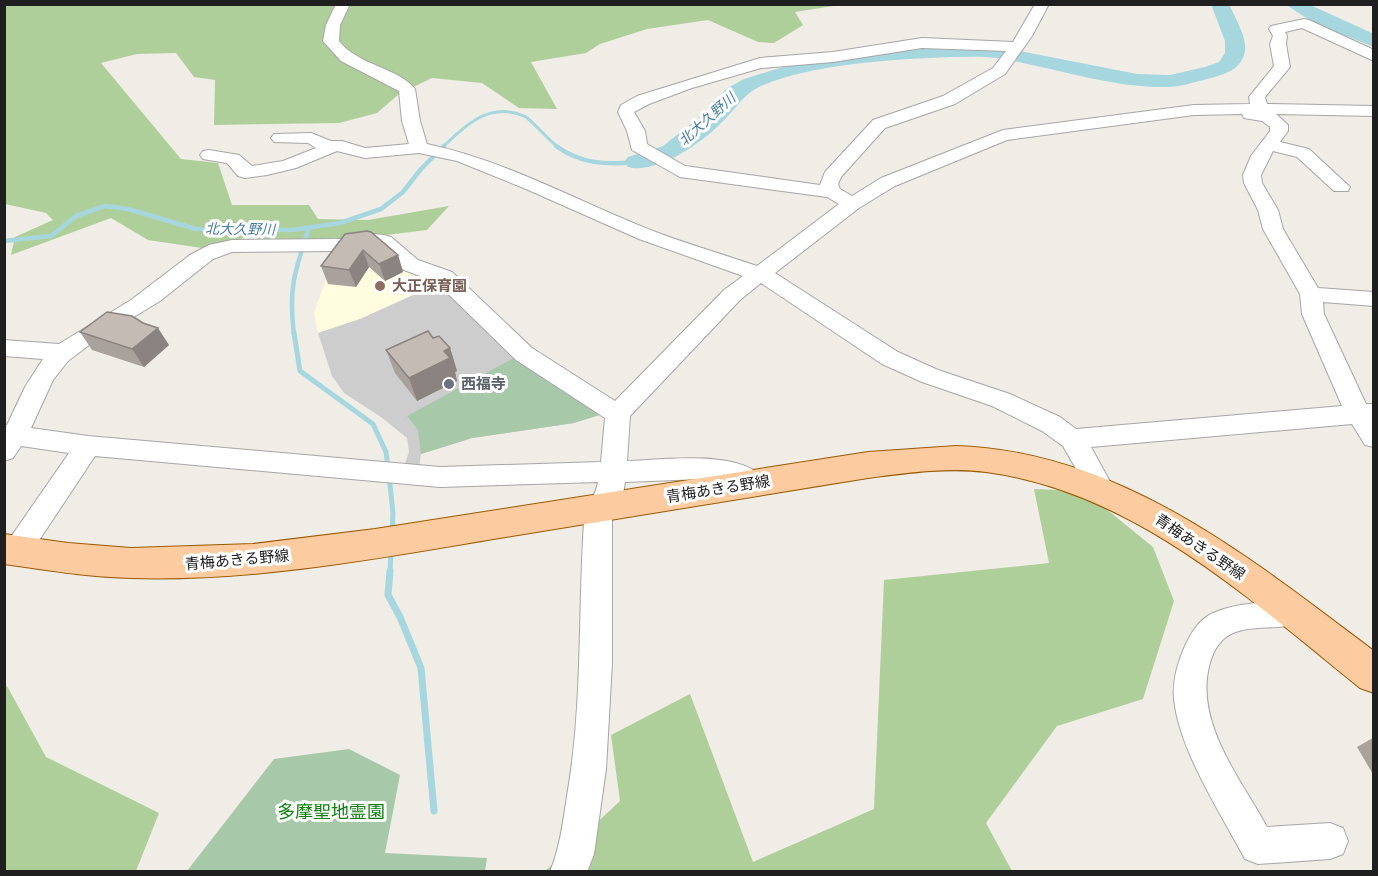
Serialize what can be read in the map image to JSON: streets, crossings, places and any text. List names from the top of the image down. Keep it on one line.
{"streets":{"main road":["青梅あきる野線"]},"water":["北大久野川"],"parks":["多摩聖地霊園"],"places":["大正保育園","西福寺"]}
